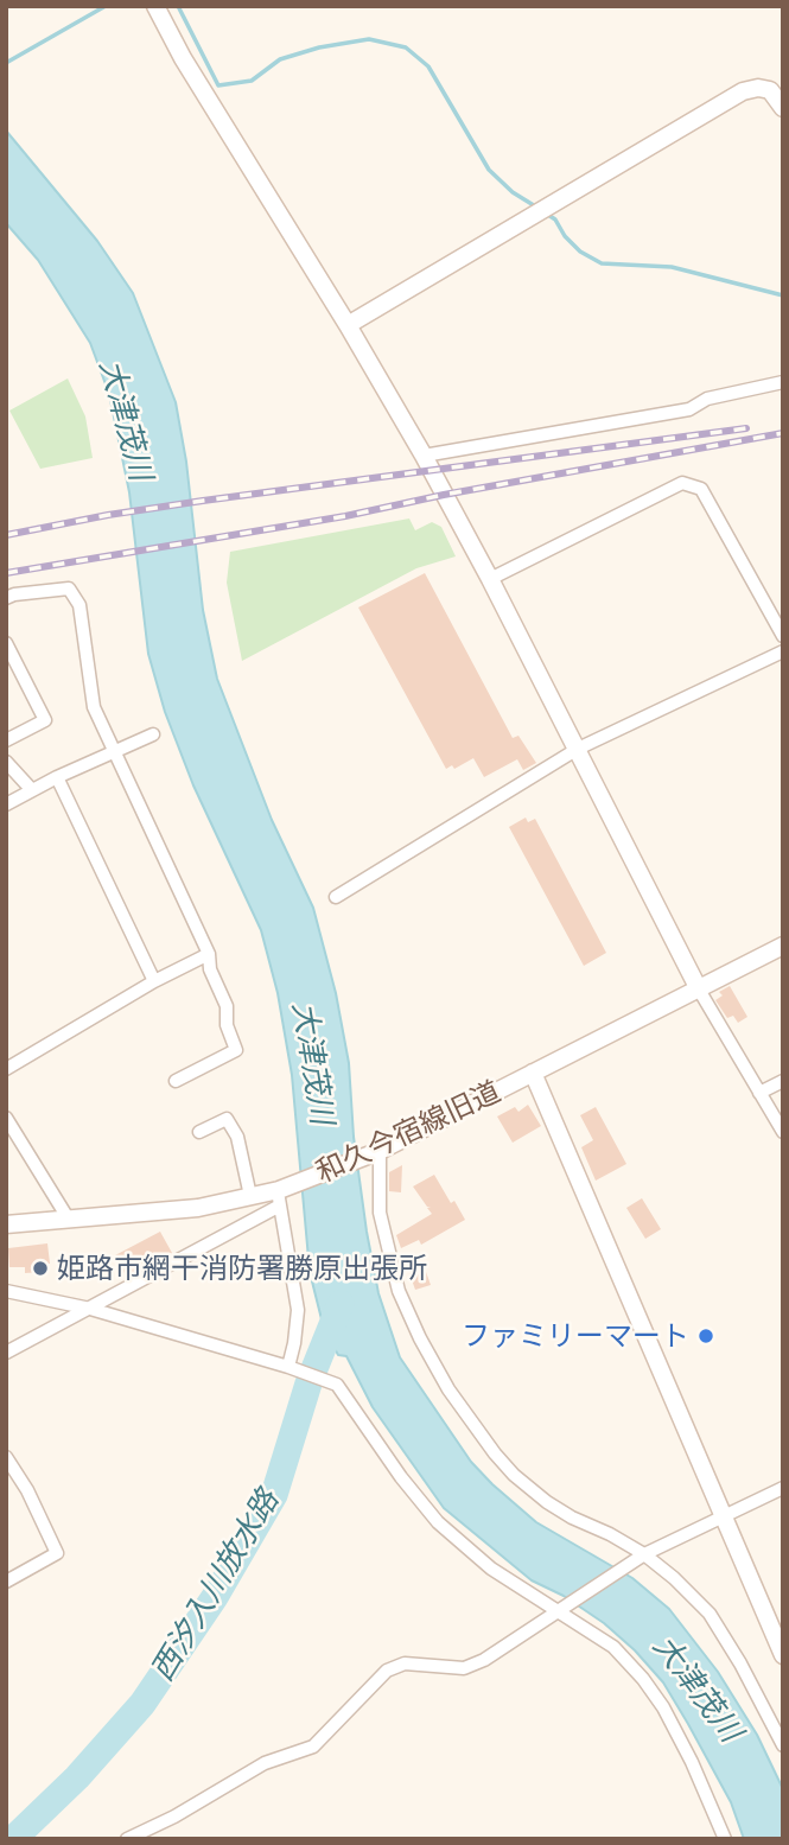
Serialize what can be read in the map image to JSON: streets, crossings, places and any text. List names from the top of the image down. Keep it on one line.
{"streets":{"street":["和久今宿線旧道"]},"water":["大津茂川","西汐入川放水路"],"places":["姫路市網干消防署勝原出張所","ファミリーマート"]}
